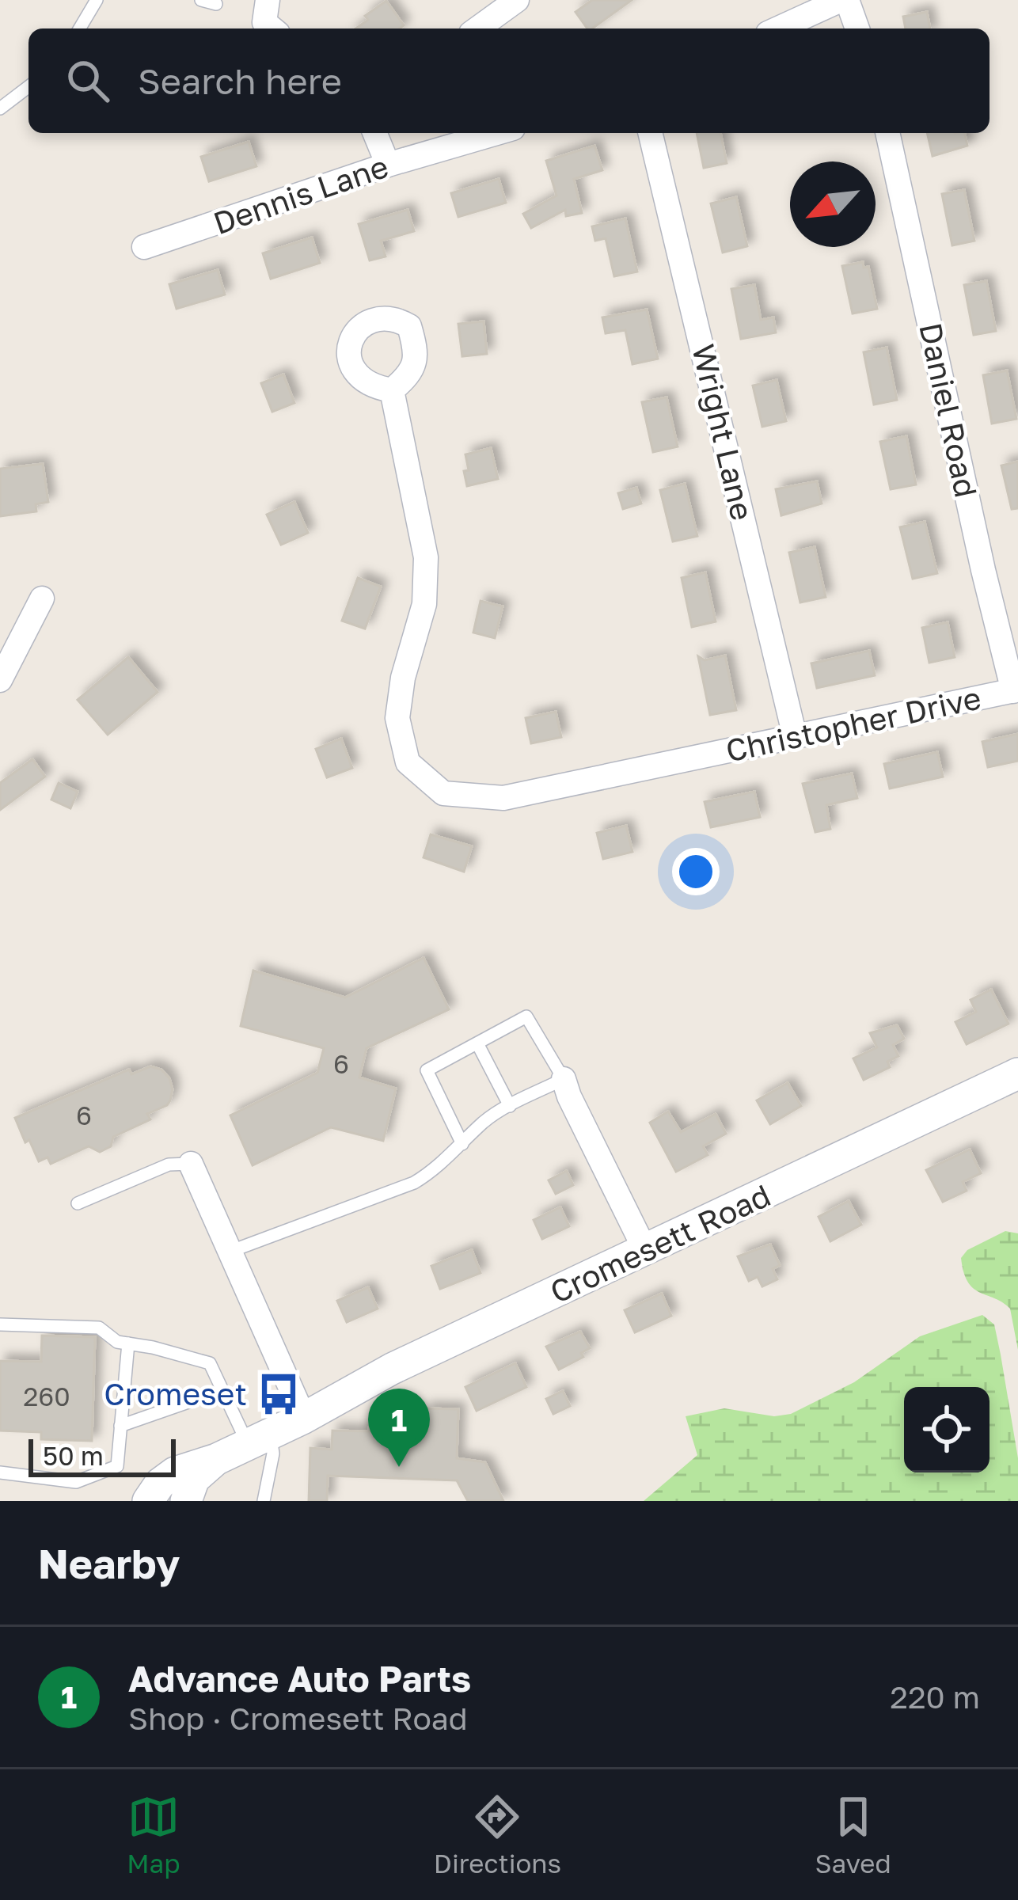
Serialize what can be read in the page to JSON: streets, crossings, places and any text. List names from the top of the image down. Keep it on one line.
{"streets":{"street":["Dennis Lane","Daniel Road","Wright Lane","Christopher Drive","Cromesett Road"]},"crossings":[["Daniel Road","Christopher Drive"],["Wright Lane","Christopher Drive"]],"places":{"bus stop":["Cromeset"]},"house_numbers":["6","6","260"],"scale_bar":"50 m","north":"bottom left","page":{"search":"Search here","pins":"1","scale":"50 m","heading":"Nearby","list":[{"mark":"1","name":"Advance Auto Parts","note":"Shop · Cromesett Road","value":"220 m"}],"nav":["Map","Directions","Saved"]}}
